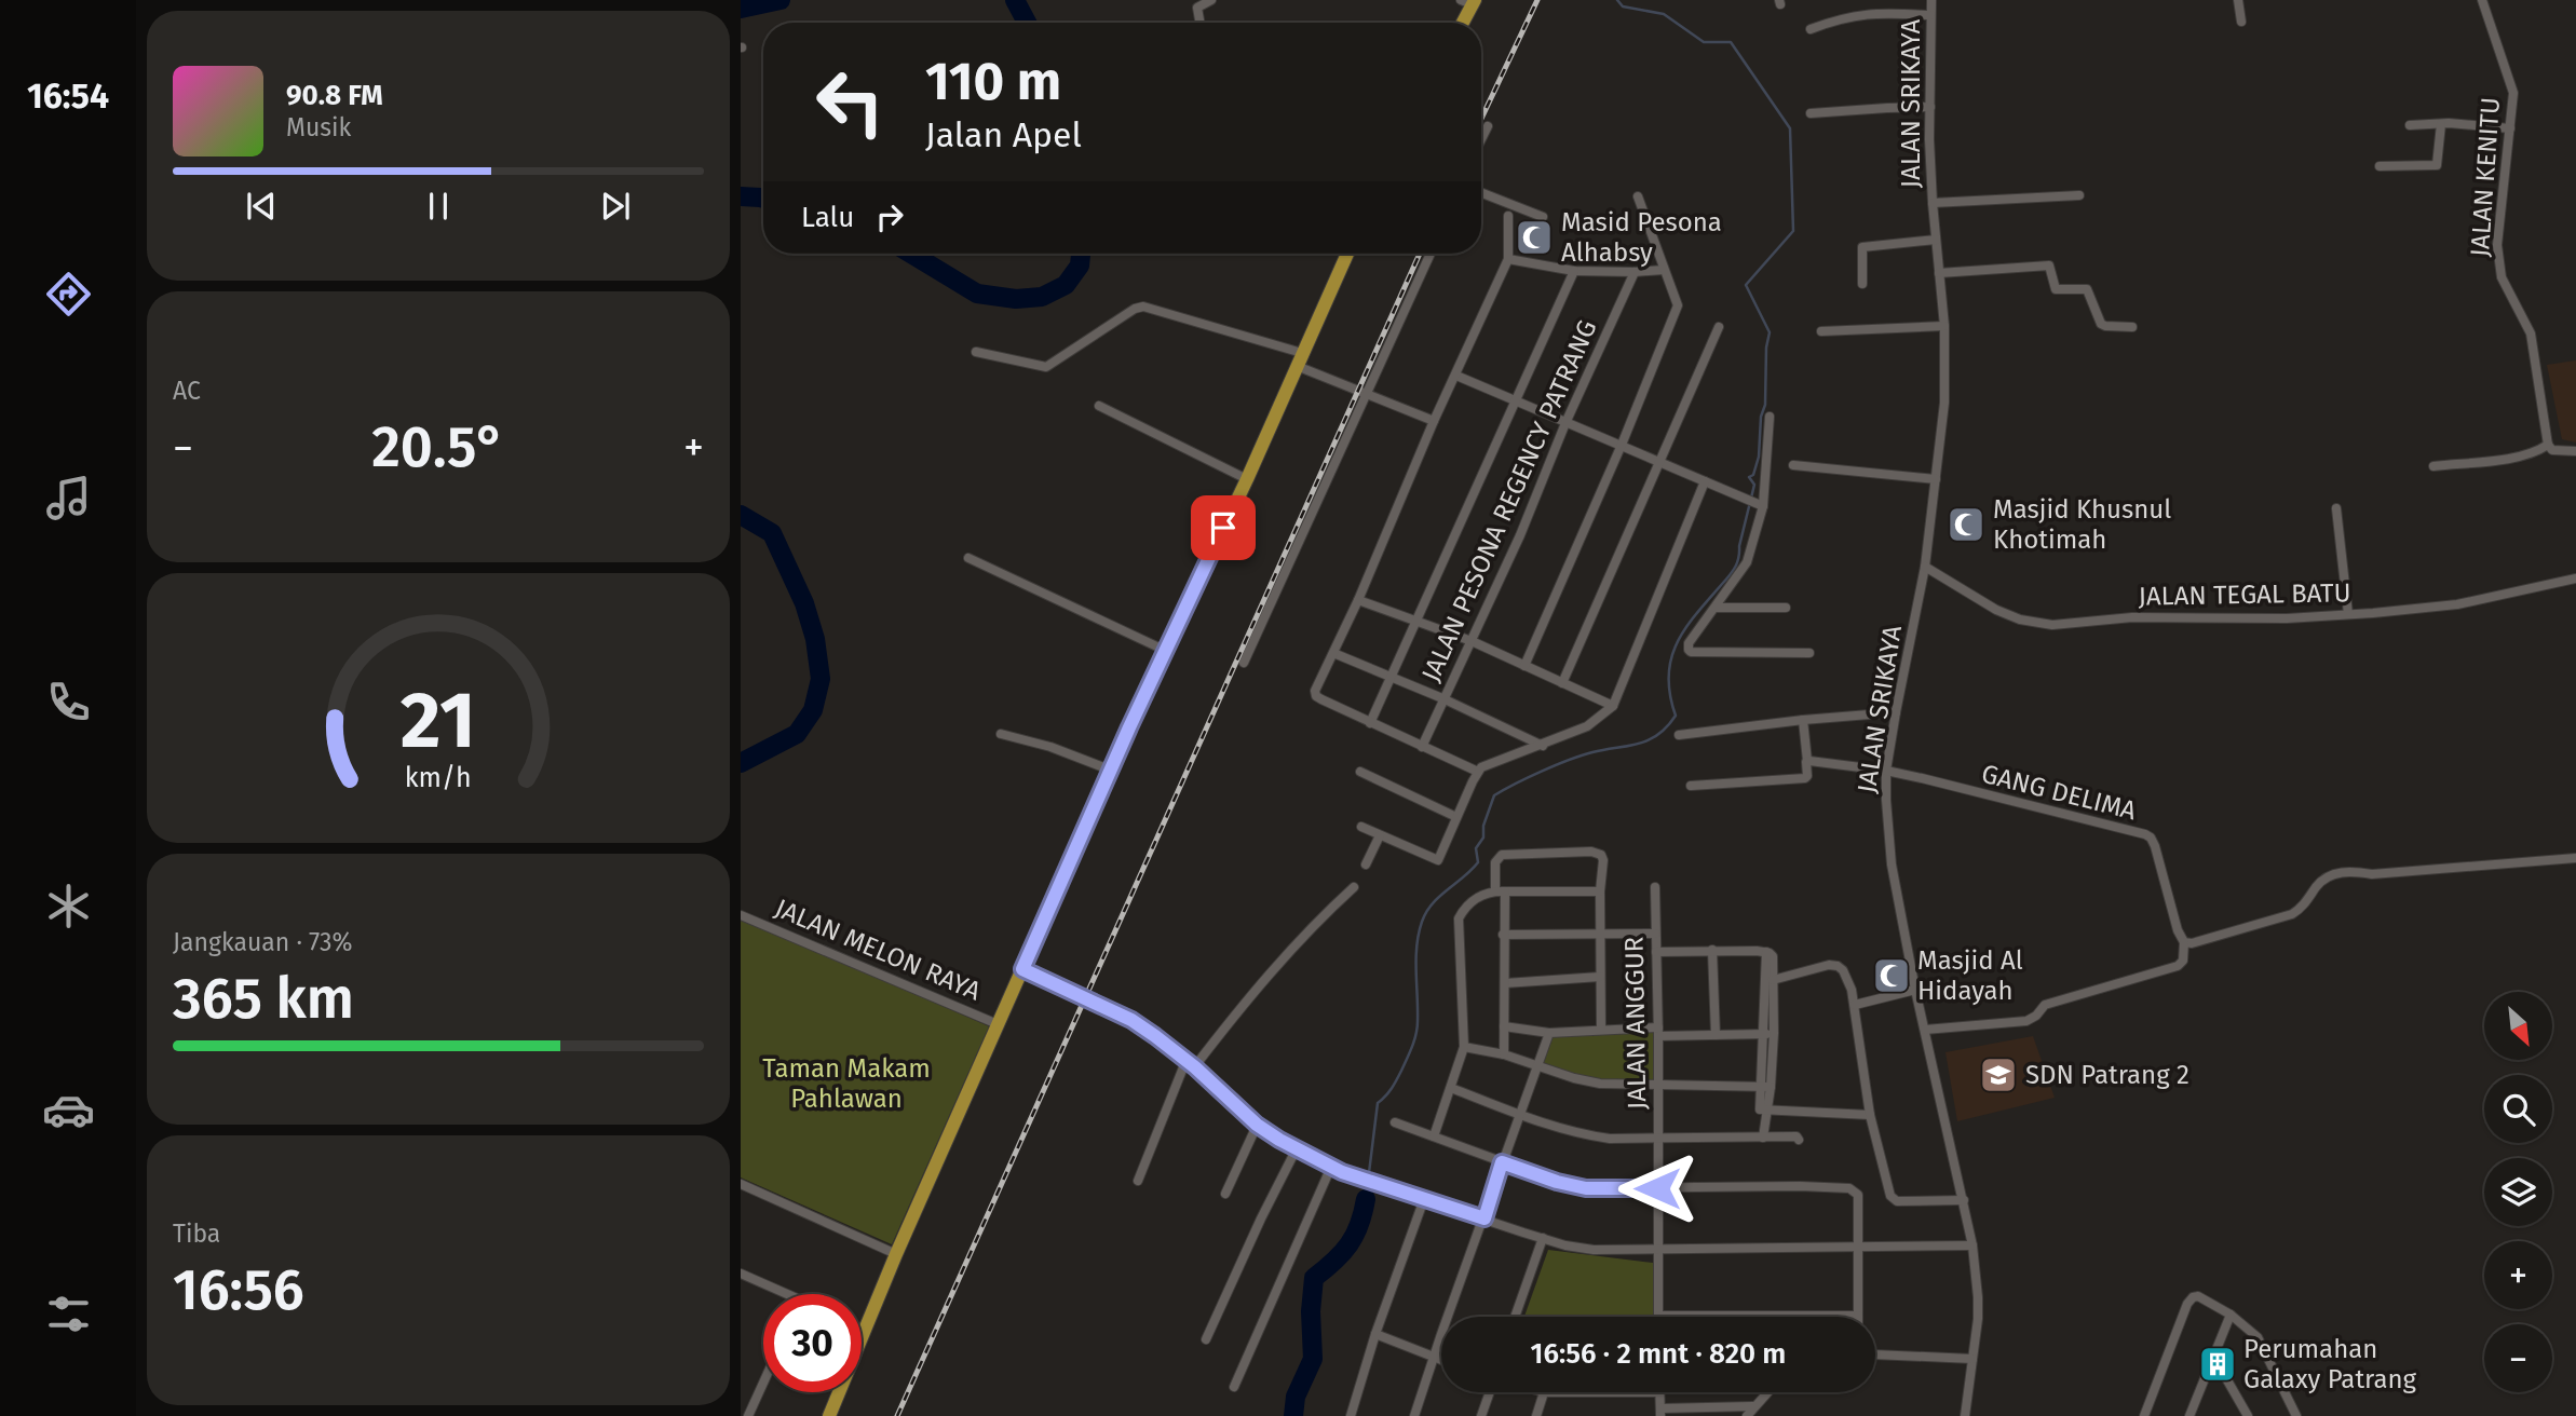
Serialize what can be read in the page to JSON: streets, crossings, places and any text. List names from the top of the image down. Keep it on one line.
{"streets":{"street":["JALAN SRIKAYA","JALAN KENITU","JALAN PESONA REGENCY PATRANG","JALAN TEGAL BATU","GANG DELIMA","JALAN MELON RAYA","JALAN ANGGUR"]},"crossings":[["JALAN SRIKAYA","JALAN TEGAL BATU"],["JALAN SRIKAYA","GANG DELIMA"]],"parks":["Taman Makam Pahlawan"],"places":{"mosque":["Masid Pesona Alhabsy","Masjid Khusnul Khotimah","Masjid Al Hidayah"],"school or university":["SDN Patrang 2"],"building":["Perumahan Galaxy Patrang"]},"north":"bottom right","page":{"tabs":"16:54","turn":["110 m","Jalan Apel"],"song":["90.8 FM","Musik"],"then":"Lalu","tile":["AC",["Jangkauan · 73%","365 km"],["Tiba","16:56"]],"heat":["−","20.5°","+"],"map_buttons":["+","−"],"limit":"30","trip":"16:56 · 2 mnt · 820 m","gauge":["21","km/h"]}}
